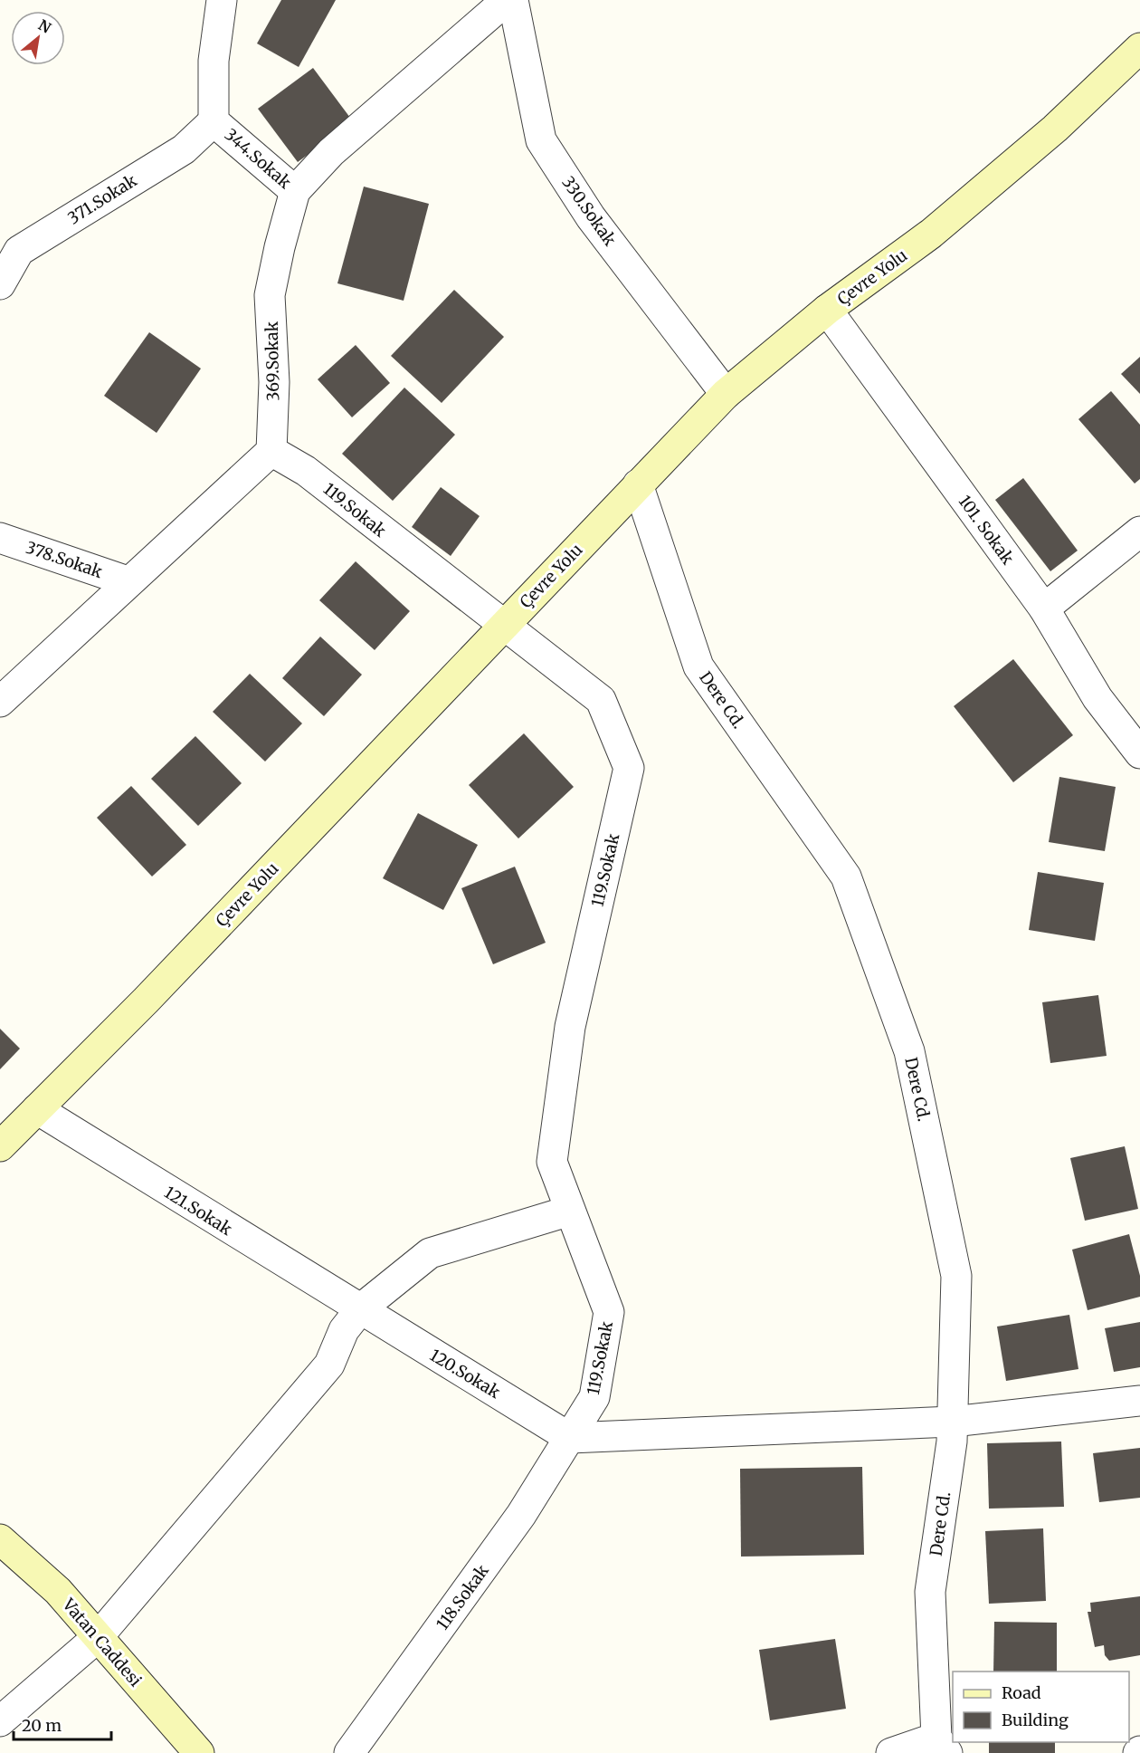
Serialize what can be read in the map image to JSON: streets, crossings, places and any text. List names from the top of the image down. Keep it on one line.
{"streets":{"street":["344.Sokak","371.Sokak","330.Sokak","Çevre Yolu","369.Sokak","119.Sokak","101. Sokak","378.Sokak","Dere Cd.","121.Sokak","120.Sokak","118.Sokak","Vatan Caddesi"]},"crossings":[["344.Sokak","371.Sokak"],["344.Sokak","369.Sokak"],["330.Sokak","Çevre Yolu"],["Çevre Yolu","119.Sokak"],["Çevre Yolu","101. Sokak"],["Çevre Yolu","Dere Cd."],["Çevre Yolu","121.Sokak"],["369.Sokak","119.Sokak"],["119.Sokak","120.Sokak"],["119.Sokak","118.Sokak"],["121.Sokak","120.Sokak"],["120.Sokak","118.Sokak"]],"legend":["Road","Building"],"scale_bar":"20 m","north":"top right"}
